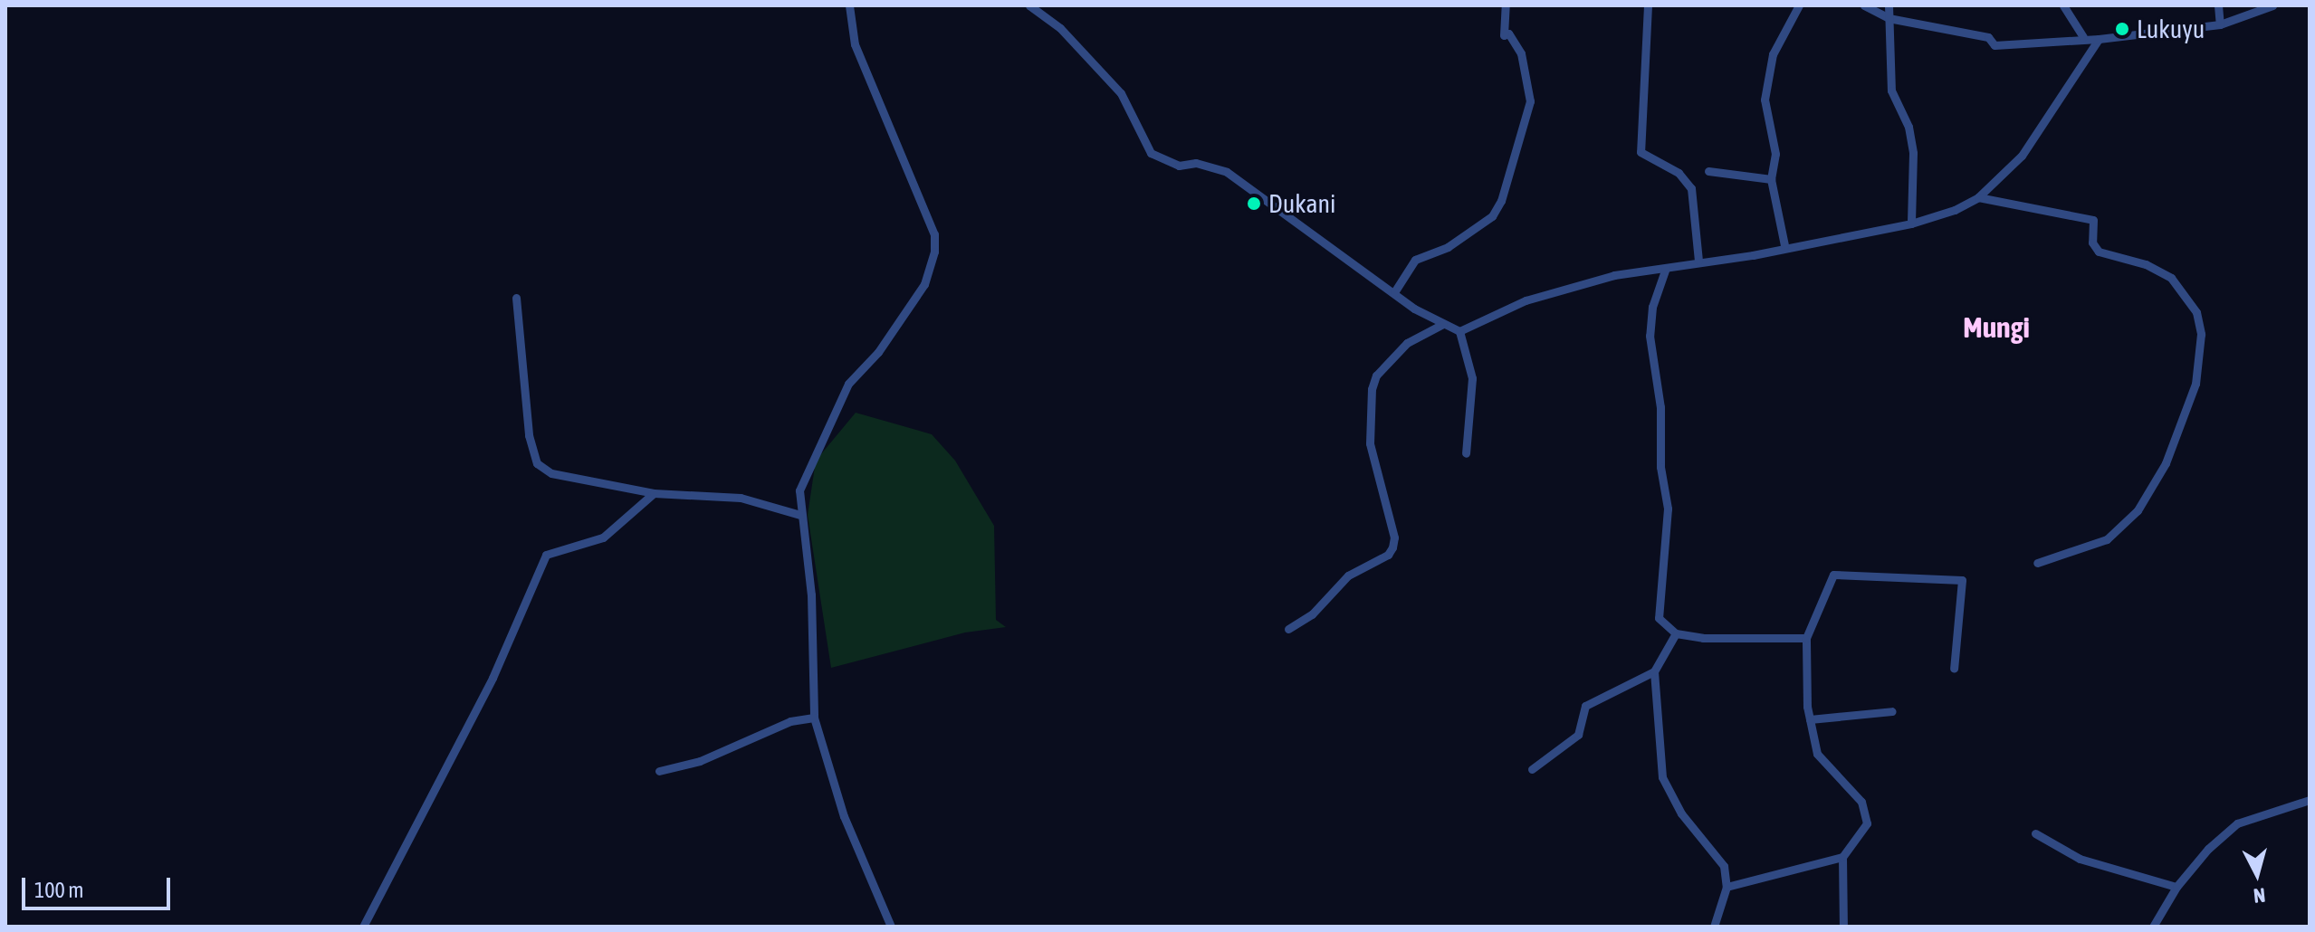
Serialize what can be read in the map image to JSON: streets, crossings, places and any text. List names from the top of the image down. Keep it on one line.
{"districts":["Mungi"],"places":["Lukuyu","Dukani"],"scale_bar":"100 m","north":"bottom"}
